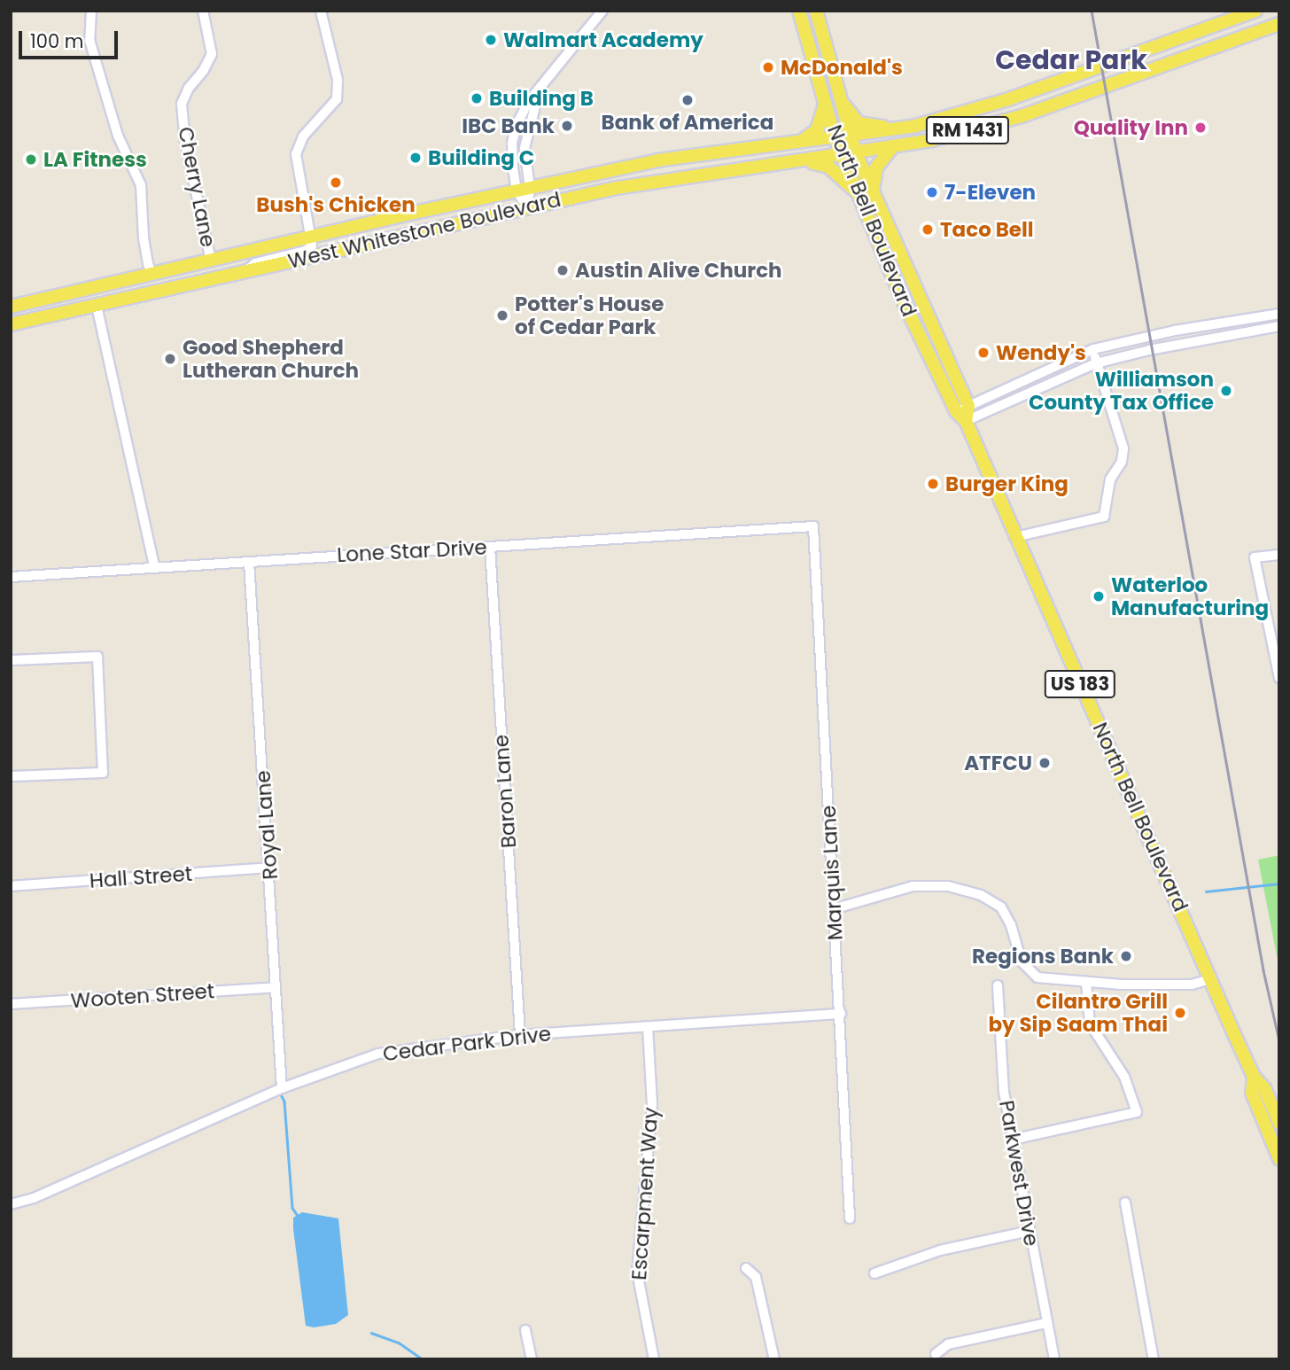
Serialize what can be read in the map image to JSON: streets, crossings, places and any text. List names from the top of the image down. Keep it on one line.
{"streets":{"main road":["RM 1431","North Bell Boulevard","West Whitestone Boulevard","US 183"],"street":["Cherry Lane","Lone Star Drive","Baron Lane","Royal Lane","Marquis Lane","Hall Street","Wooten Street","Cedar Park Drive","Parkwest Drive","Escarpment Way"]},"crossings":[["RM 1431","North Bell Boulevard"],["RM 1431","West Whitestone Boulevard"],["Cherry Lane","West Whitestone Boulevard"],["North Bell Boulevard","West Whitestone Boulevard"],["Lone Star Drive","Baron Lane"],["Lone Star Drive","Royal Lane"],["Lone Star Drive","Marquis Lane"],["Baron Lane","Cedar Park Drive"],["Royal Lane","Hall Street"],["Royal Lane","Wooten Street"],["Royal Lane","Cedar Park Drive"],["Marquis Lane","Cedar Park Drive"],["Cedar Park Drive","Escarpment Way"]],"districts":["Cedar Park"],"places":["Walmart Academy","McDonald's","Building B","Bank of America","IBC Bank","Quality Inn","Building C","LA Fitness","Bush's Chicken","7-Eleven","Taco Bell","Austin Alive Church","Potter's House of Cedar Park","Wendy's","Good Shepherd Lutheran Church","Williamson County Tax Office","Burger King","Waterloo Manufacturing","ATFCU","Regions Bank","Cilantro Grill by Sip Saam Thai"],"scale_bar":"100 m"}
